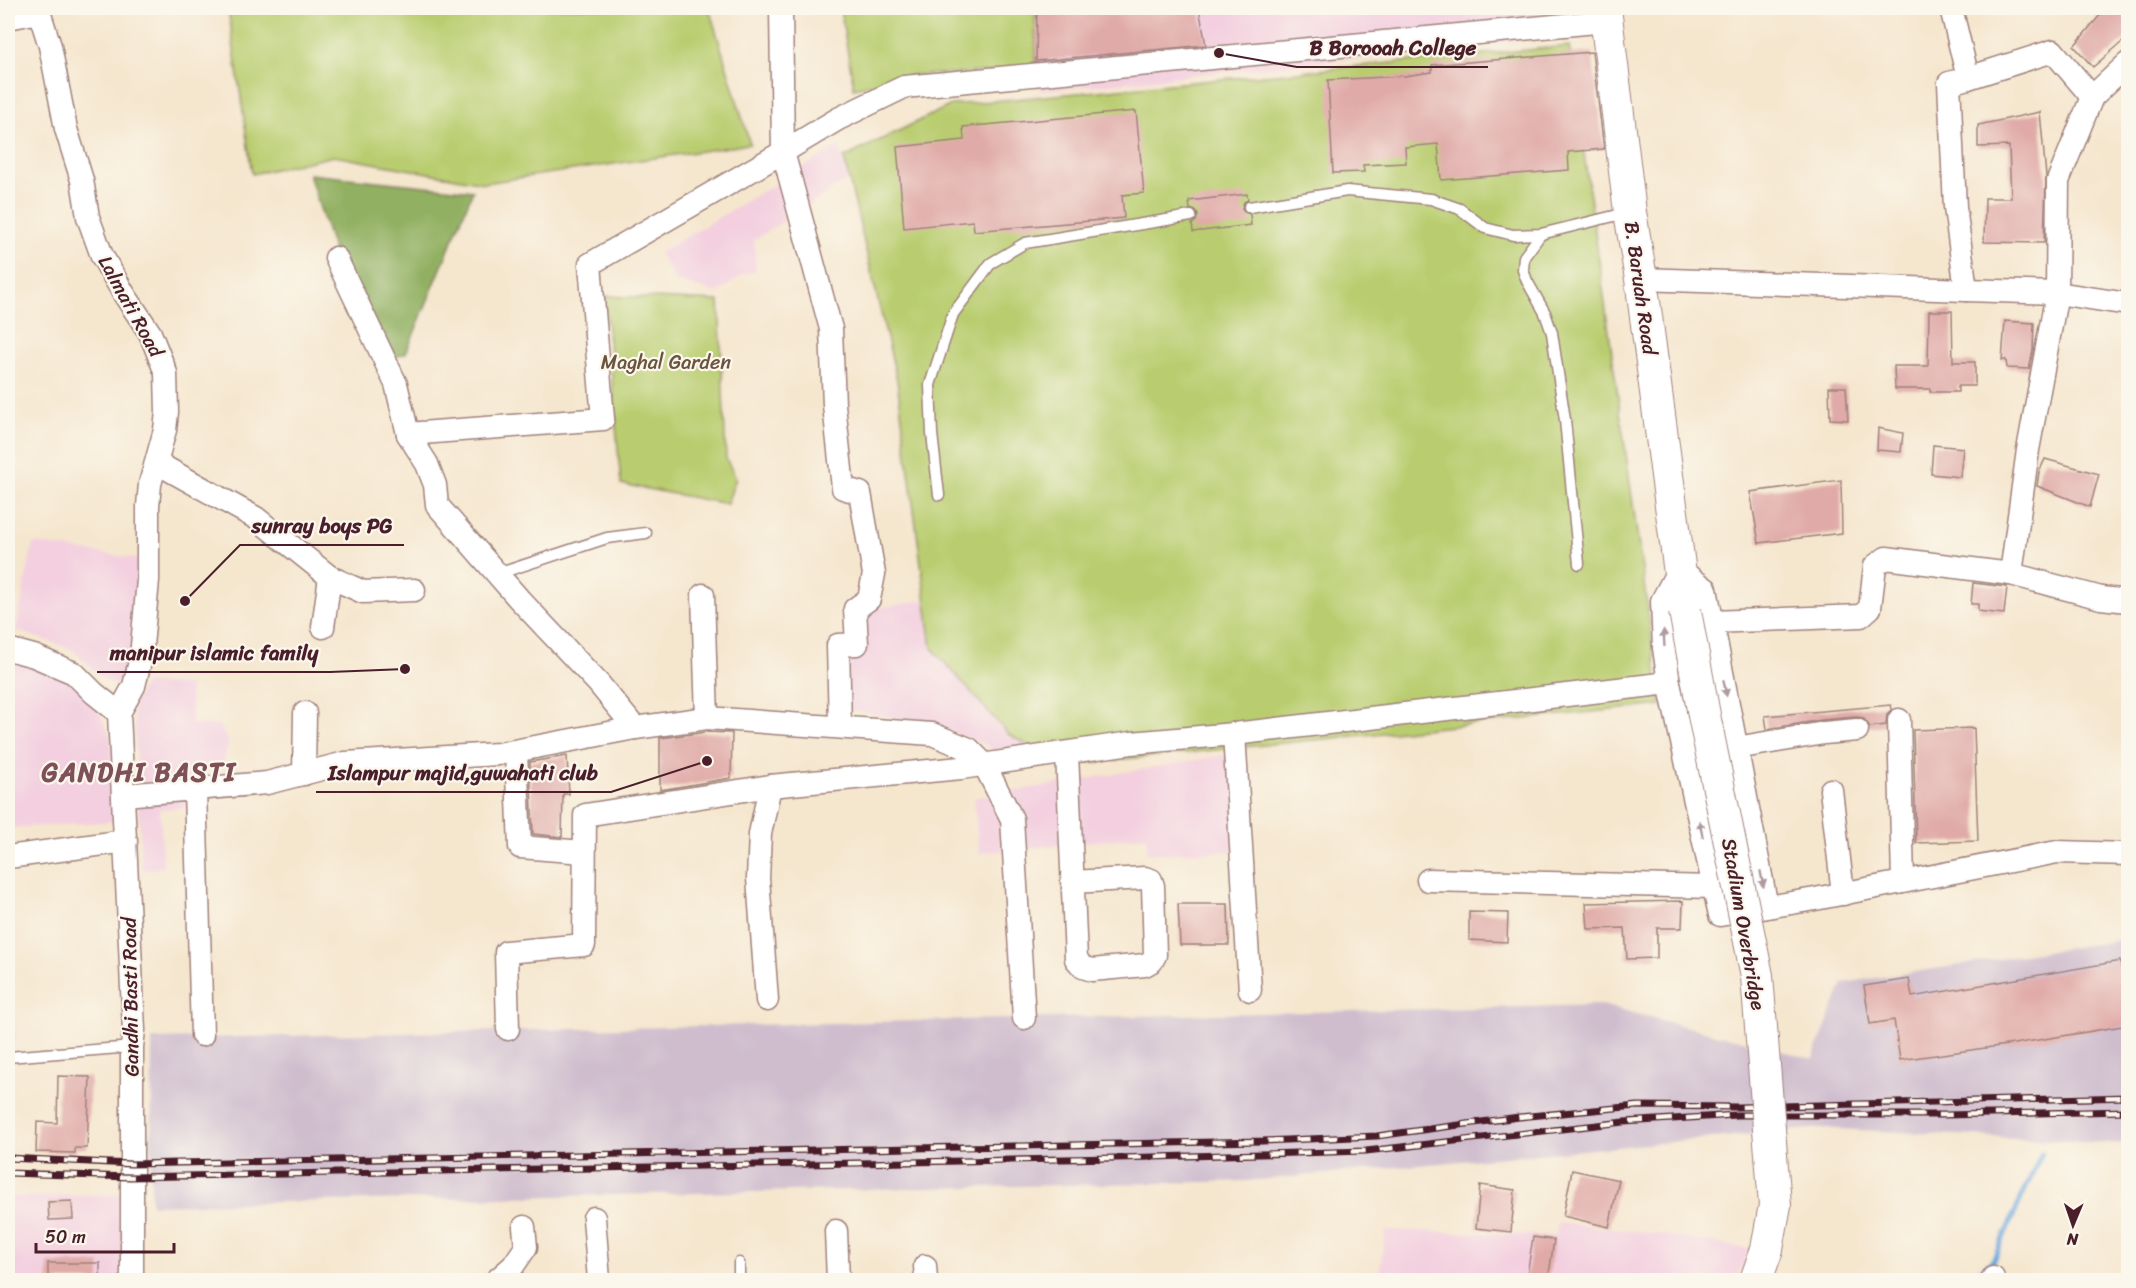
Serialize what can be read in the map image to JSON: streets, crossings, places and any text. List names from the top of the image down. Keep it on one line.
{"streets":{"main road":["B. Baruah Road","Stadium Overbridge"],"street":["Lalmati Road","Gandhi Basti Road"]},"crossings":[["B. Baruah Road","Stadium Overbridge"],["Lalmati Road","Gandhi Basti Road"]],"districts":["GANDHI BASTI"],"parks":["Maghal Garden"],"places":["B Borooah College","sunray boys PG","manipur islamic family","Islampur majid,guwahati club"],"scale_bar":"50 m","north":"bottom"}
